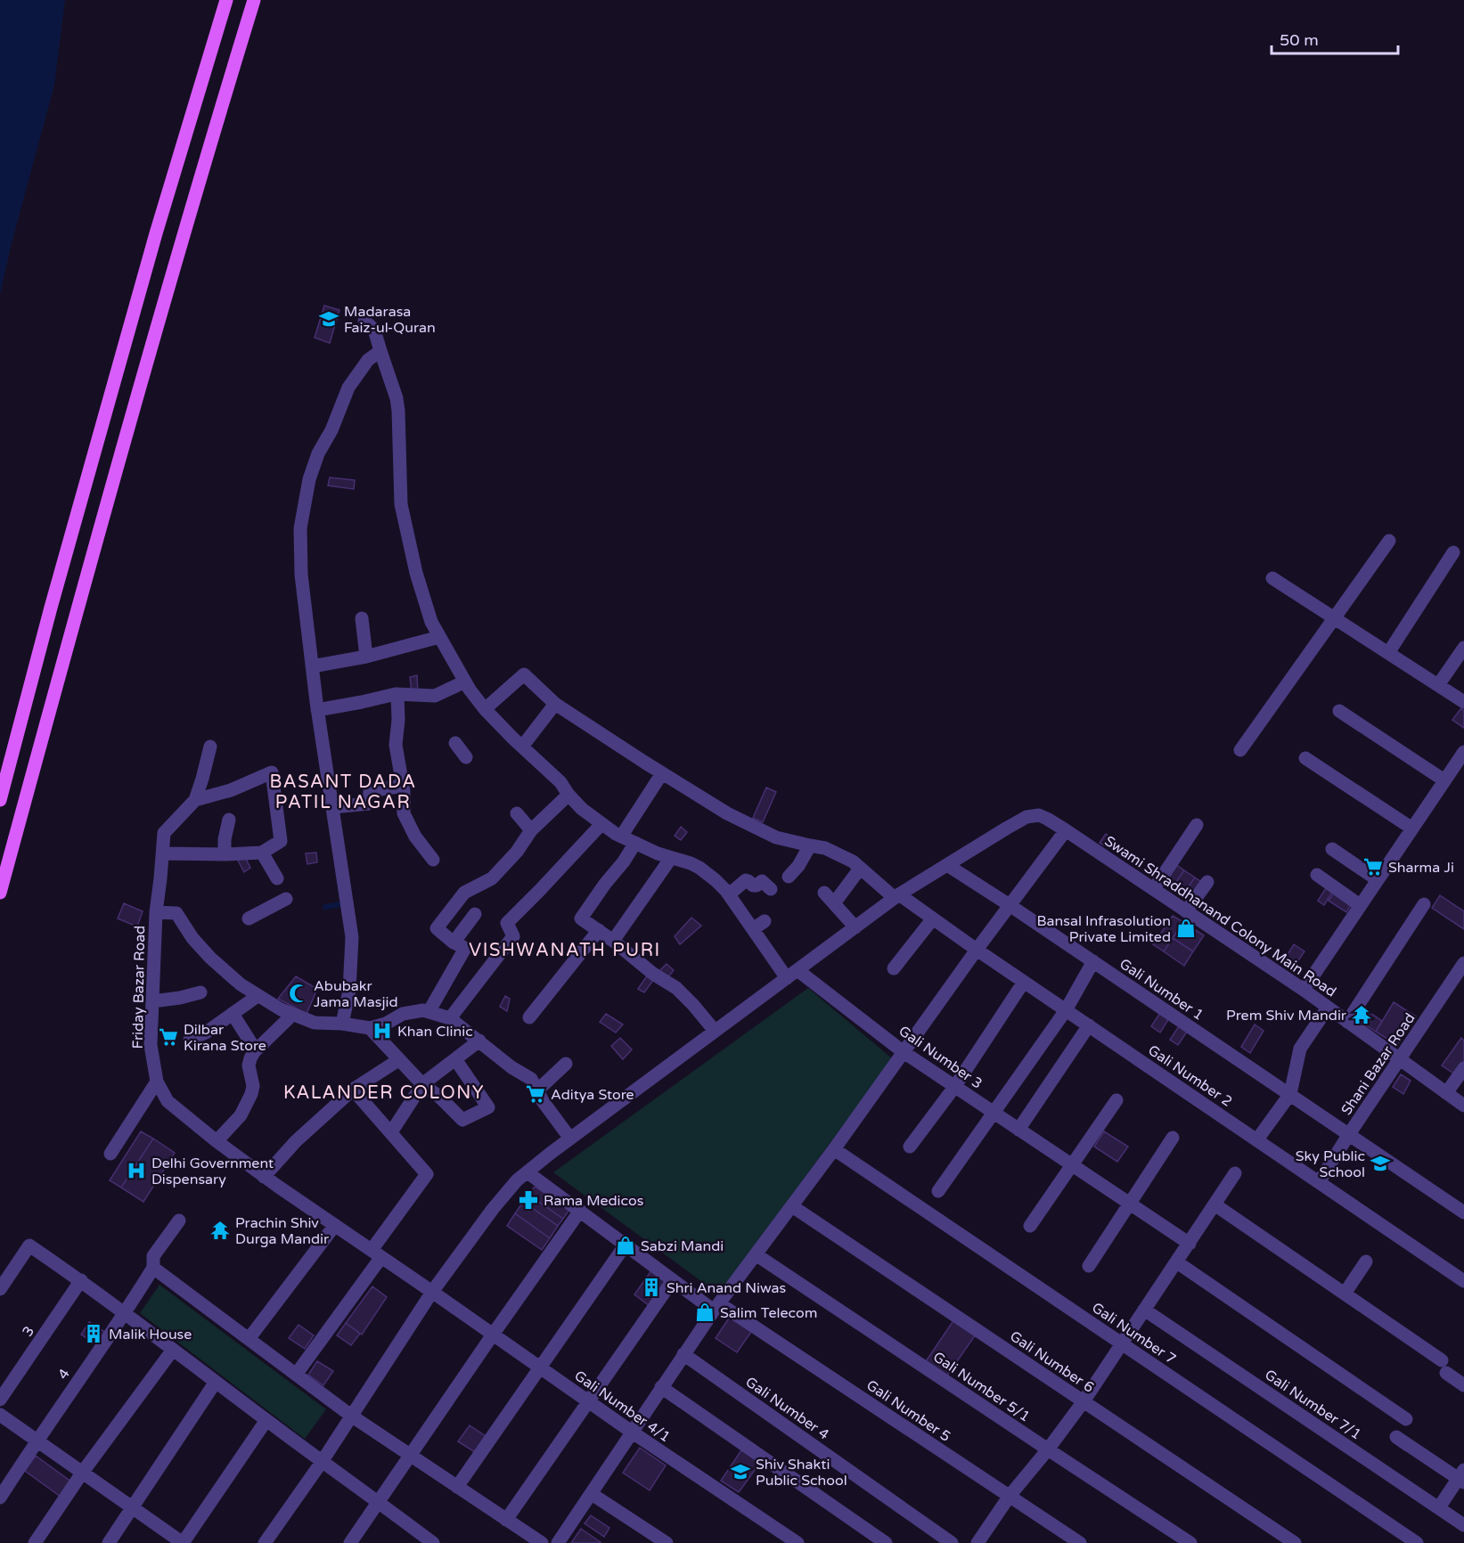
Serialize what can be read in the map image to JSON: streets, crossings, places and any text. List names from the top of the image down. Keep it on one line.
{"streets":{"street":["Swami Shraddhanand Colony Main Road","Friday Bazar Road","Gali Number 1","Gali Number 3","Shani Bazar Road","Gali Number 2","3","Gali Number 7","Gali Number 6","4","Gali Number 5/1","Gali Number 7/1","Gali Number 4/1","Gali Number 4","Gali Number 5"]},"crossings":[["Swami Shraddhanand Colony Main Road","Gali Number 1"],["Swami Shraddhanand Colony Main Road","Shani Bazar Road"],["Friday Bazar Road","Gali Number 4/1"],["Gali Number 1","Shani Bazar Road"],["Gali Number 3","Gali Number 2"],["Shani Bazar Road","Gali Number 2"]],"districts":["BASANT DADA PATIL NAGAR","VISHWANATH PURI","KALANDER COLONY"],"places":{"school or university":["Madarasa Faiz-ul-Quran","Sky Public School","Shiv Shakti Public School"],"supermarket":["Sharma Ji","Dilbar Kirana Store","Aditya Store"],"shop":["Bansal Infrasolution Private Limited","Sabzi Mandi","Salim Telecom"],"mosque":["Abubakr Jama Masjid"],"temple":["Prem Shiv Mandir","Prachin Shiv Durga Mandir"],"hospital":["Khan Clinic","Delhi Government Dispensary"],"pharmacy":["Rama Medicos"],"building":["Shri Anand Niwas","Malik House"]},"scale_bar":"50 m"}
